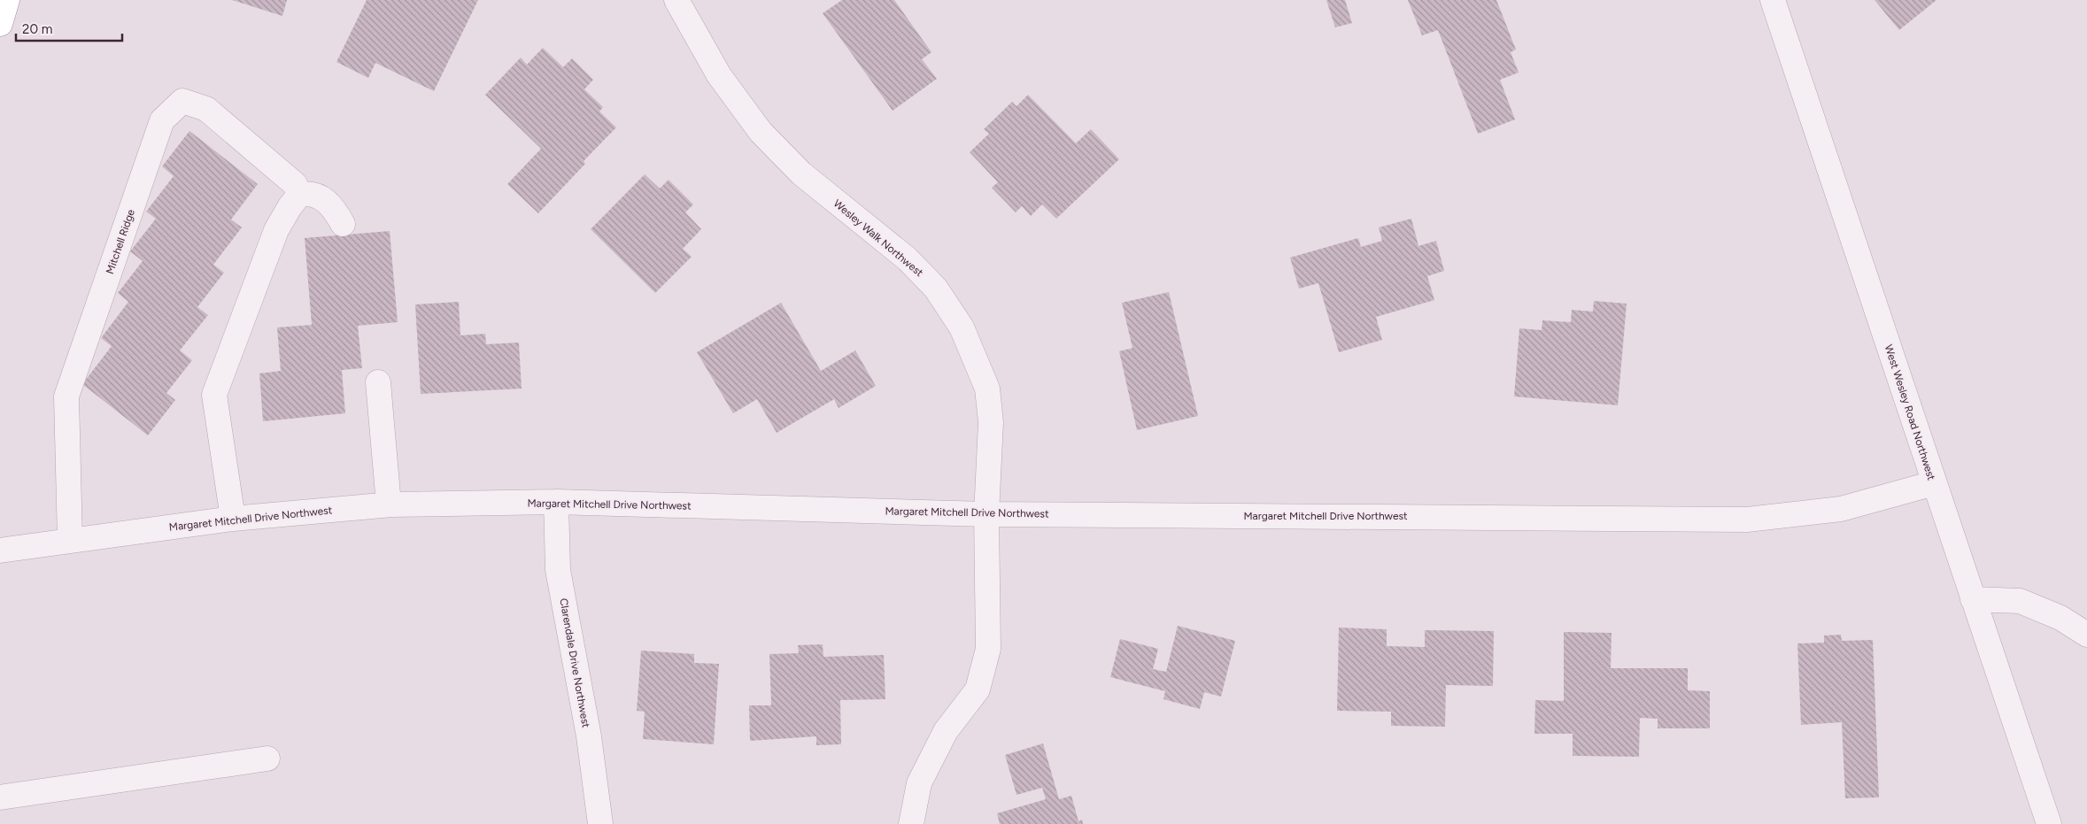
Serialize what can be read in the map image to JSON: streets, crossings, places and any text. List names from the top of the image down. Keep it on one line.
{"streets":{"street":["Wesley Walk Northwest","Mitchell Ridge","West Wesley Road Northwest","Margaret Mitchell Drive Northwest","Clarendale Drive Northwest"]},"crossings":[["Wesley Walk Northwest","Margaret Mitchell Drive Northwest"],["Mitchell Ridge","Margaret Mitchell Drive Northwest"],["West Wesley Road Northwest","Margaret Mitchell Drive Northwest"],["Margaret Mitchell Drive Northwest","Clarendale Drive Northwest"]],"scale_bar":"20 m"}
